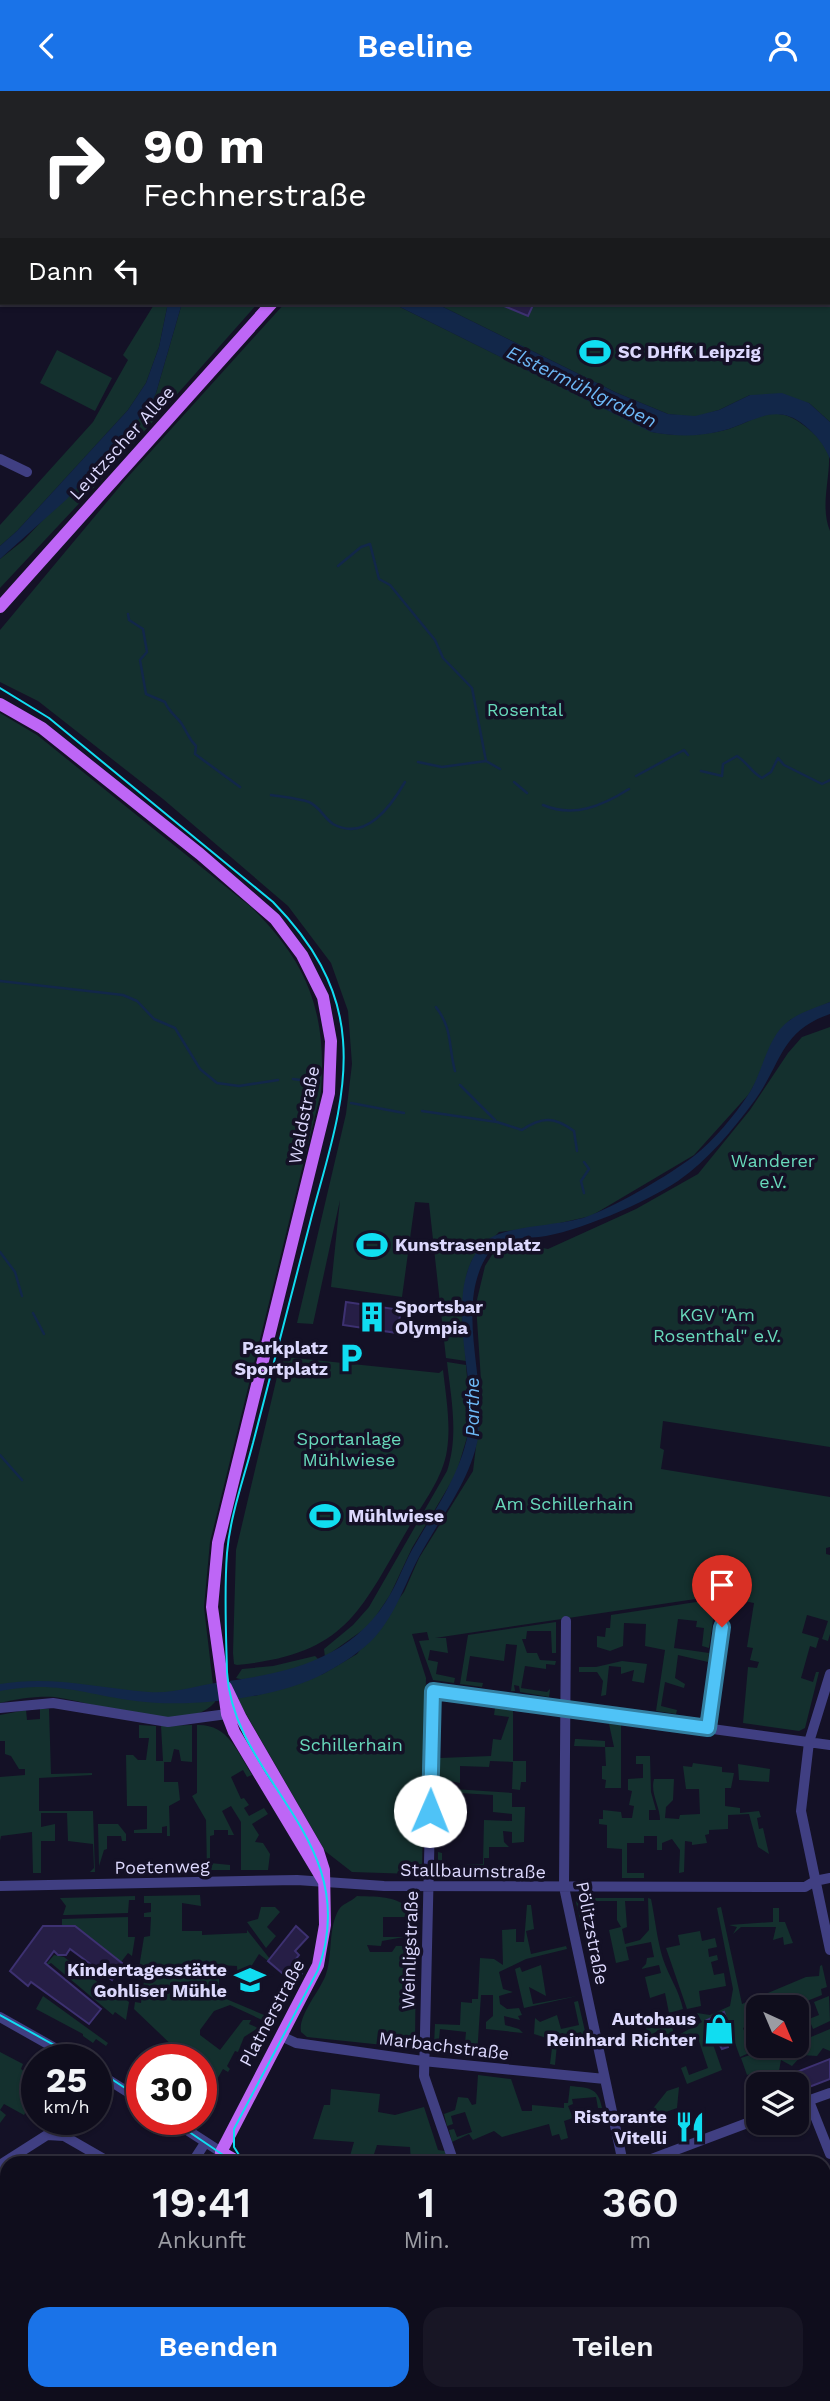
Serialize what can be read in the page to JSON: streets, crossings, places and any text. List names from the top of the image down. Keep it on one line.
{"streets":{"main road":["Leutzscher Allee","Waldstraße","Platnerstraße"],"street":["Poetenweg","Stallbaumstraße","Pölitzstraße","Weinligstraße","Marbachstraße"]},"crossings":[["Waldstraße","Platnerstraße"],["Poetenweg","Stallbaumstraße"],["Poetenweg","Platnerstraße"],["Stallbaumstraße","Pölitzstraße"],["Stallbaumstraße","Weinligstraße"],["Stallbaumstraße","Platnerstraße"],["Pölitzstraße","Weinligstraße"],["Pölitzstraße","Marbachstraße"],["Weinligstraße","Marbachstraße"],["Platnerstraße","Marbachstraße"]],"water":["Elstermühlgraben","Parthe"],"parks":["Rosental","Wanderer e.V.","KGV \"Am Rosenthal\" e.V.","Sportanlage Mühlwiese","Am Schillerhain","Schillerhain"],"places":{"sports":["SC DHfK Leipzig","Kunstrasenplatz","Mühlwiese"],"building":["Sportsbar Olympia"],"parking":["Parkplatz Sportplatz"],"school or university":["Kindertagesstätte Gohliser Mühle"],"shop":["Autohaus Reinhard Richter"],"restaurant":["Ristorante Vitelli"]},"north":"bottom right","page":{"header":"Beeline","turn":["90 m","Fechnerstraße"],"then":"Dann","speed":"25 km/h","limit":"30","eta":["19:41","Ankunft","1","Min.","360","m"],"buttons":["Beenden","Teilen"]}}
